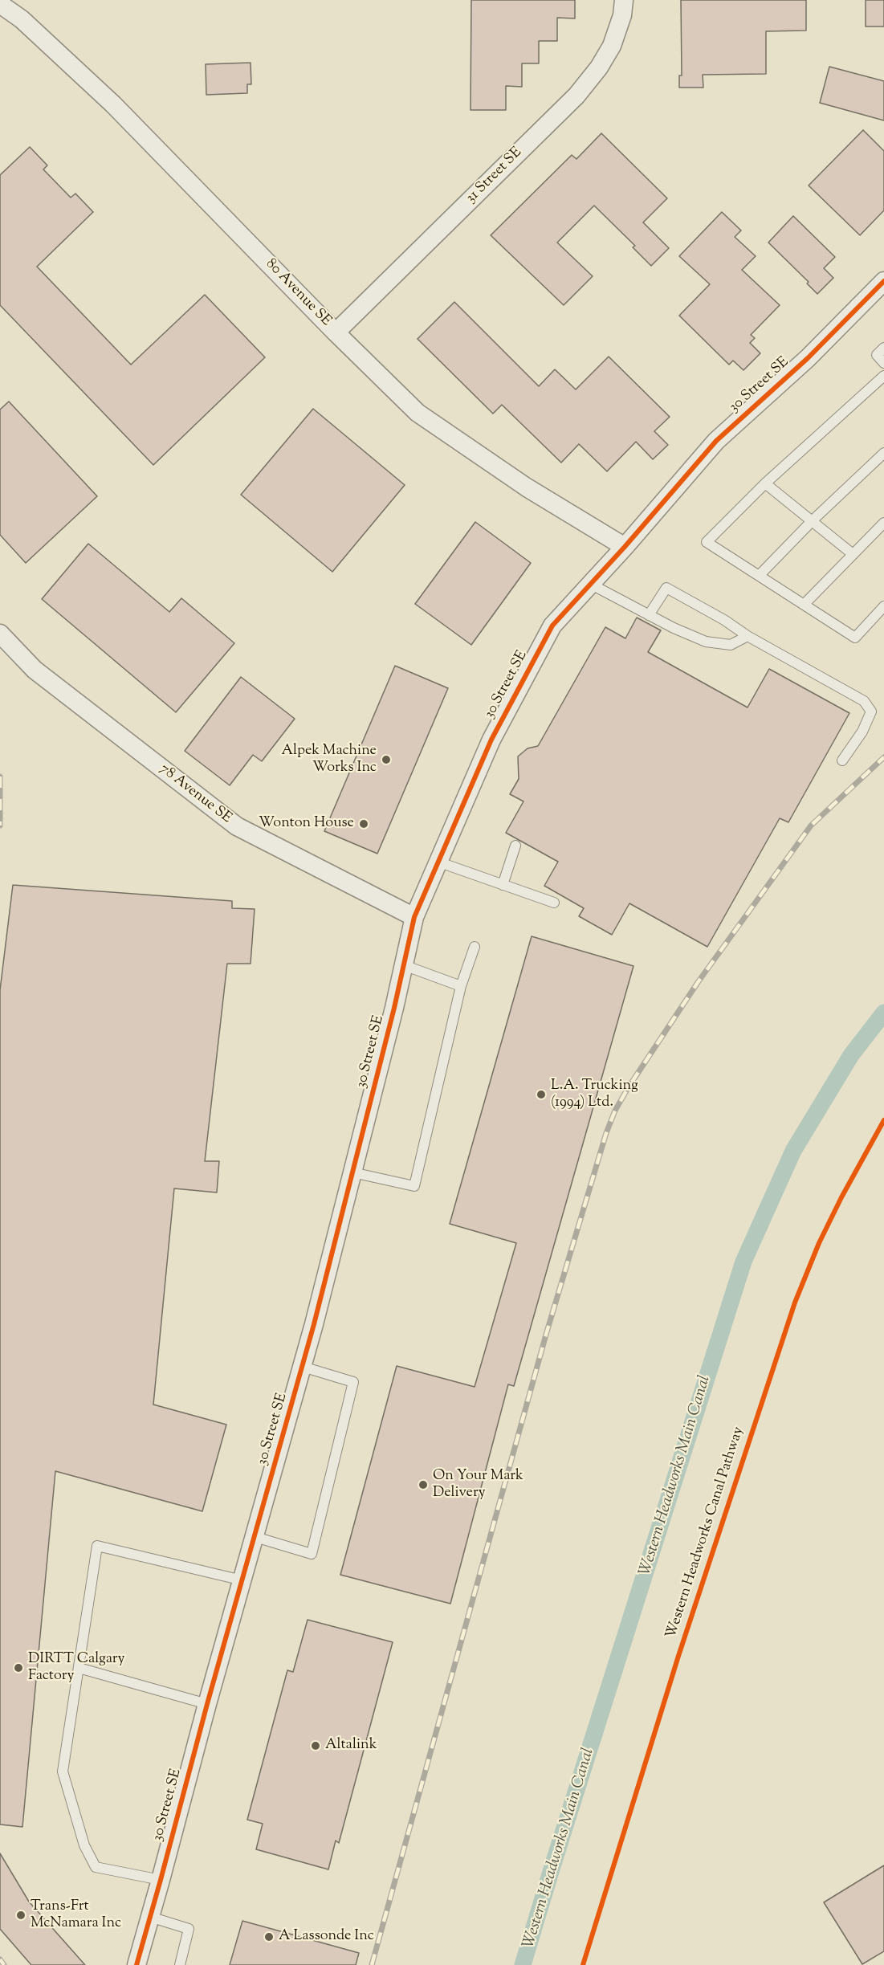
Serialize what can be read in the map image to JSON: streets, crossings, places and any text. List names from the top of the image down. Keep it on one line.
{"streets":{"street":["31 Street SE","80 Avenue SE","30 Street SE","78 Avenue SE"],"cycle path":["Western Headworks Canal Pathway"]},"crossings":[["31 Street SE","80 Avenue SE"],["80 Avenue SE","30 Street SE"],["30 Street SE","78 Avenue SE"]],"water":["Western Headworks Main Canal"],"places":["Alpek Machine Works Inc","Wonton House","L.A. Trucking (1994) Ltd.","On Your Mark Delivery","DIRTT Calgary Factory","Altalink","Trans-Frt McNamara Inc","A Lassonde Inc"]}
